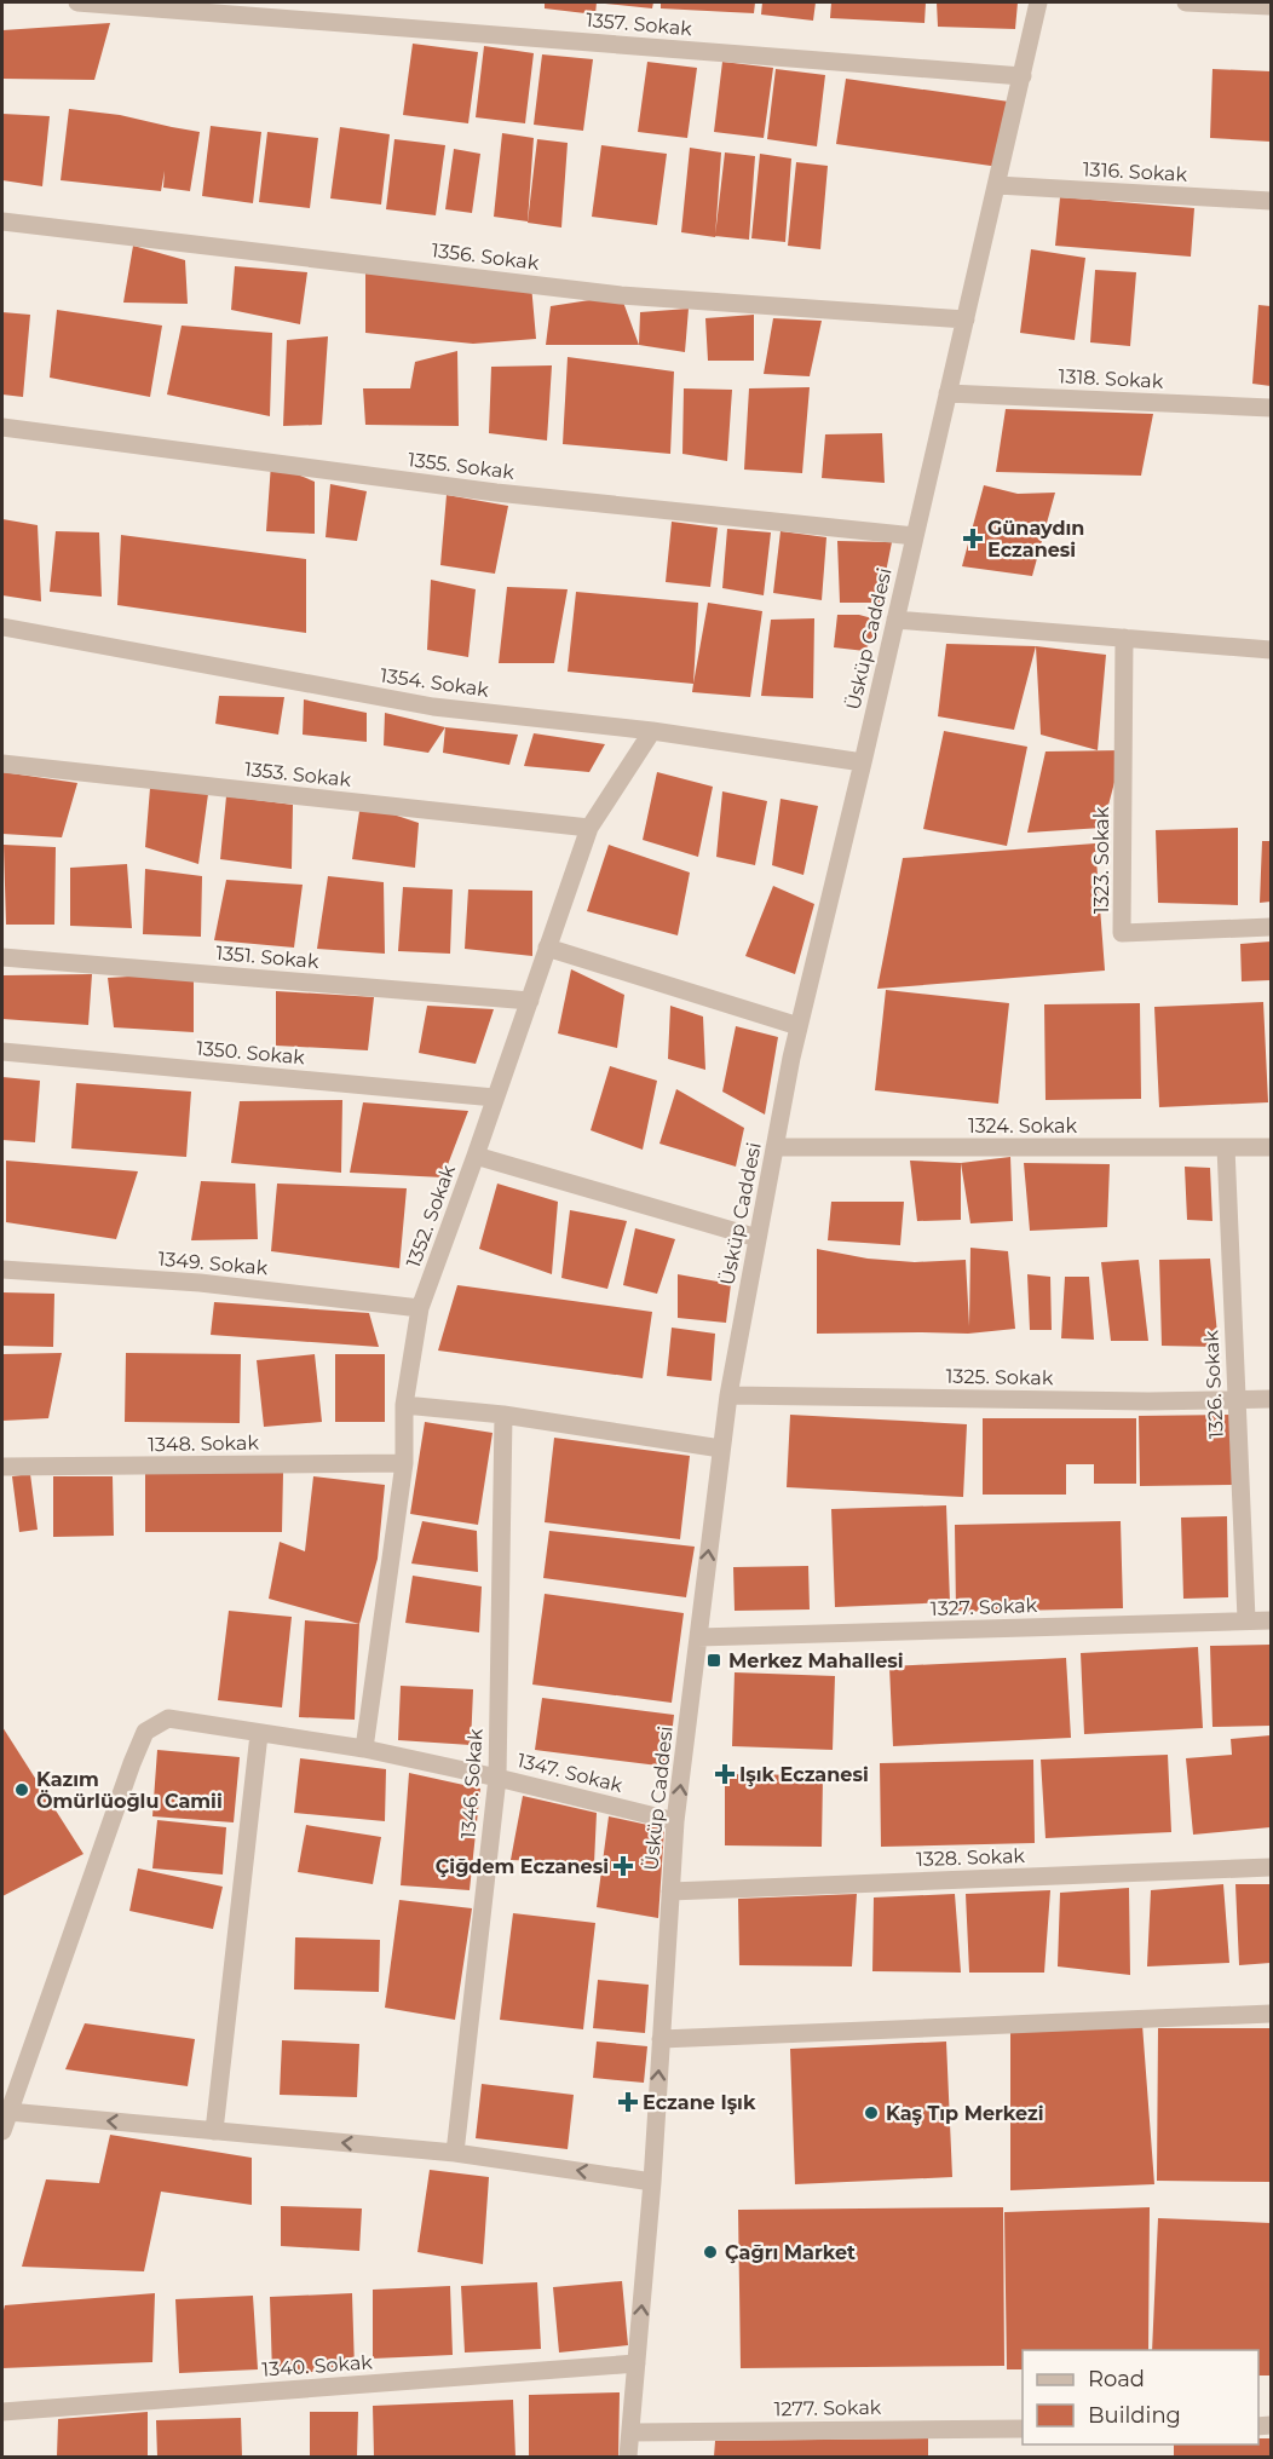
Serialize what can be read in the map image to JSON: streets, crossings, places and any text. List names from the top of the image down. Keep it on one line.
{"streets":{"street":["1357. Sokak","1316. Sokak","1356. Sokak","1318. Sokak","1355. Sokak","Üsküp Caddesi","1354. Sokak","1353. Sokak","1323. Sokak","1351. Sokak","1350. Sokak","1324. Sokak","1352. Sokak","1349. Sokak","1325. Sokak","1326. Sokak","1348. Sokak","1327. Sokak","1347. Sokak","1346. Sokak","1328. Sokak","1340. Sokak","1277. Sokak"]},"crossings":[["1357. Sokak","Üsküp Caddesi"],["1316. Sokak","Üsküp Caddesi"],["1356. Sokak","Üsküp Caddesi"],["1318. Sokak","Üsküp Caddesi"],["1355. Sokak","Üsküp Caddesi"],["Üsküp Caddesi","1354. Sokak"],["Üsküp Caddesi","1324. Sokak"],["Üsküp Caddesi","1325. Sokak"],["Üsküp Caddesi","1327. Sokak"],["Üsküp Caddesi","1347. Sokak"],["Üsküp Caddesi","1328. Sokak"],["Üsküp Caddesi","1340. Sokak"],["Üsküp Caddesi","1277. Sokak"],["1354. Sokak","1352. Sokak"],["1353. Sokak","1352. Sokak"],["1351. Sokak","1352. Sokak"],["1350. Sokak","1352. Sokak"],["1324. Sokak","1326. Sokak"],["1352. Sokak","1349. Sokak"],["1352. Sokak","1348. Sokak"],["1352. Sokak","1347. Sokak"],["1325. Sokak","1326. Sokak"],["1326. Sokak","1327. Sokak"],["1347. Sokak","1346. Sokak"]],"places":{"health":["Günaydın Eczanesi","Işık Eczanesi","Çiğdem Eczanesi","Eczane Işık"],"transit":["Merkez Mahallesi"],"other":["Kazım Ömürlüoğlu Camii","Kaş Tıp Merkezi","Çağrı Market"]},"legend":["Road","Building"]}
